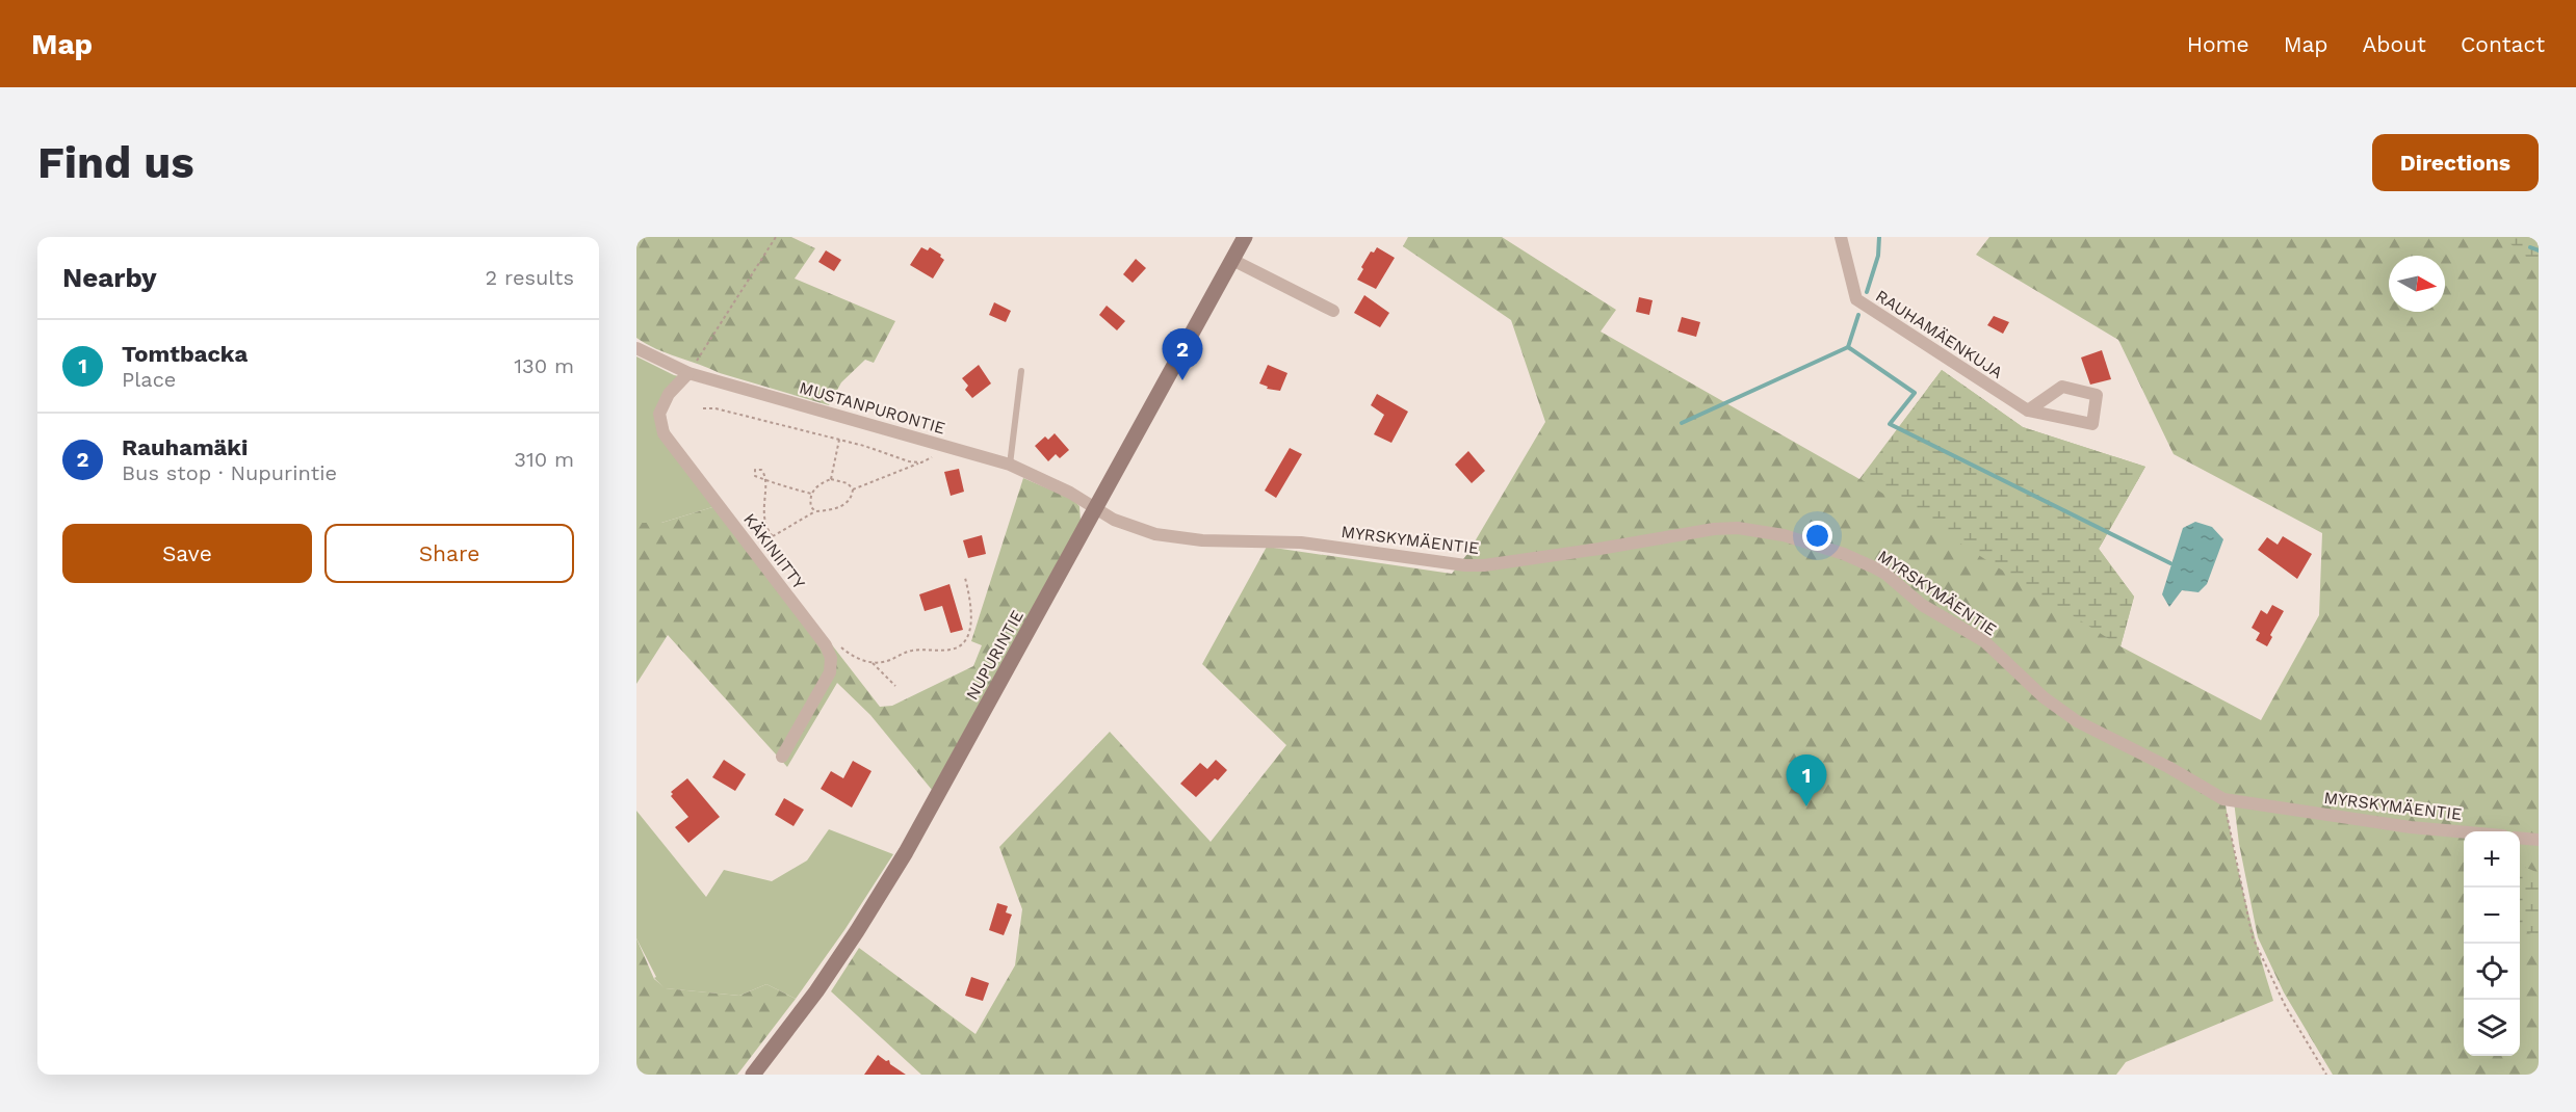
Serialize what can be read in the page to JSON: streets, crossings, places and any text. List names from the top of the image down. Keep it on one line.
{"streets":{"main road":["NUPURINTIE"],"street":["RAUHAMÄENKUJA","MUSTANPURONTIE","MYRSKYMÄENTIE","KÄKINIITTY"]},"crossings":[["MUSTANPURONTIE","MYRSKYMÄENTIE"],["MUSTANPURONTIE","KÄKINIITTY"],["MUSTANPURONTIE","NUPURINTIE"],["MYRSKYMÄENTIE","NUPURINTIE"]],"north":"right","page":{"header":"Map","nav":["Home","Map","About","Contact"],"buttons":["Directions",["Save","Share"]],"title":"Find us","heading":["Nearby","2 results"],"list":[{"mark":"1","name":"Tomtbacka","note":"Place","value":"130 m"},{"mark":"2","name":"Rauhamäki","note":"Bus stop · Nupurintie","value":"310 m"}],"pins":["2","1"],"map_buttons":["+","−"]}}
